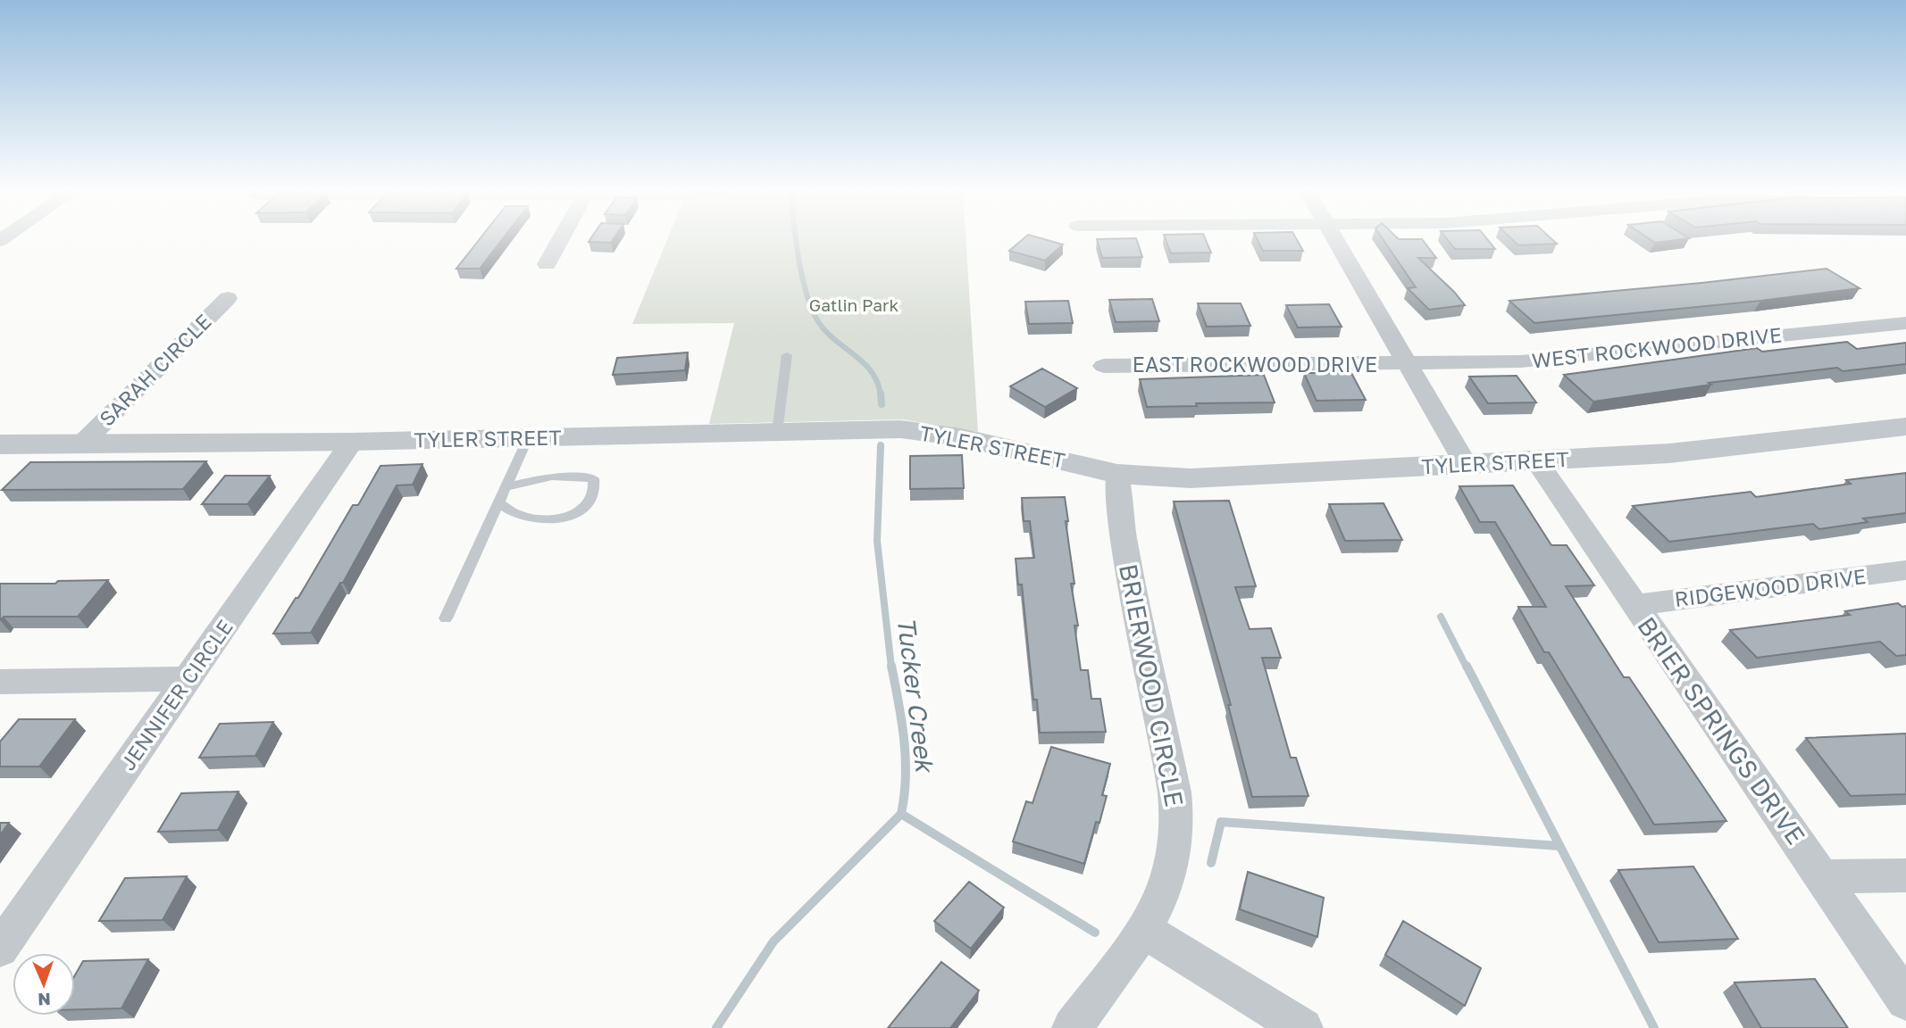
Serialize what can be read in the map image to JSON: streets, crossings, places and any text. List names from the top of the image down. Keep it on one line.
{"streets":{"street":["WEST ROCKWOOD DRIVE","EAST ROCKWOOD DRIVE","SARAH CIRCLE","TYLER STREET","RIDGEWOOD DRIVE","BRIERWOOD CIRCLE","JENNIFER CIRCLE","BRIER SPRINGS DRIVE"]},"crossings":[["WEST ROCKWOOD DRIVE","EAST ROCKWOOD DRIVE"],["SARAH CIRCLE","TYLER STREET"],["TYLER STREET","BRIERWOOD CIRCLE"],["TYLER STREET","JENNIFER CIRCLE"],["TYLER STREET","BRIER SPRINGS DRIVE"],["RIDGEWOOD DRIVE","BRIER SPRINGS DRIVE"]],"water":["Tucker Creek"],"parks":["Gatlin Park"],"north":"bottom"}
